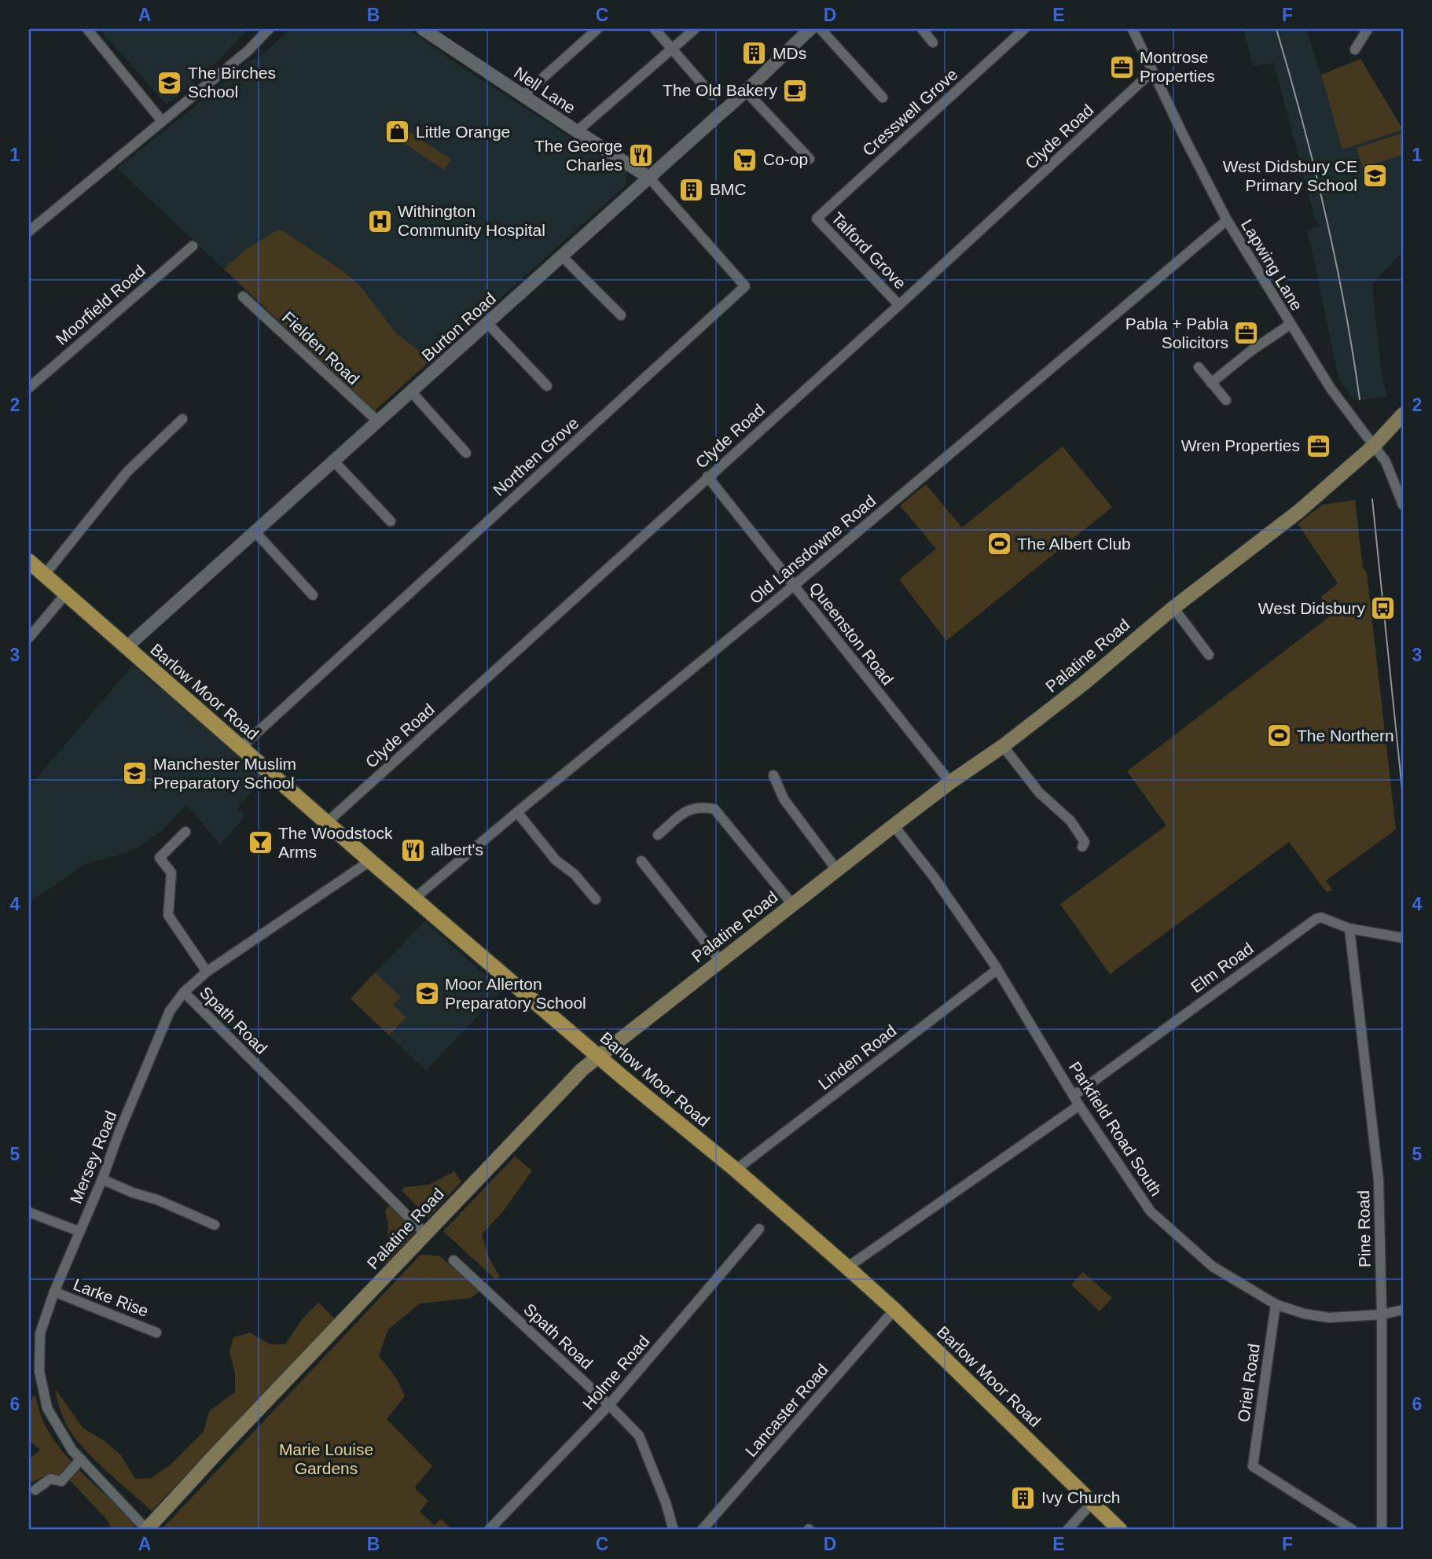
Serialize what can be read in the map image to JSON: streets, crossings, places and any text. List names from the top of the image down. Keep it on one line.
{"streets":{"main road":["Palatine Road","Barlow Moor Road"],"street":["Nell Lane","Cresswell Grove","Clyde Road","Talford Grove","Lapwing Lane","Moorfield Road","Burton Road","Fielden Road","Northen Grove","Old Lansdowne Road","Queenston Road","Elm Road","Spath Road","Linden Road","Parkfield Road South","Mersey Road","Pine Road","Larke Rise","Holme Road","Oriel Road","Lancaster Road"]},"crossings":[["Nell Lane","Burton Road"],["Nell Lane","Northen Grove"],["Cresswell Grove","Talford Grove"],["Clyde Road","Talford Grove"],["Clyde Road","Lapwing Lane"],["Clyde Road","Queenston Road"],["Clyde Road","Barlow Moor Road"],["Lapwing Lane","Old Lansdowne Road"],["Lapwing Lane","Palatine Road"],["Burton Road","Fielden Road"],["Burton Road","Northen Grove"],["Burton Road","Barlow Moor Road"],["Northen Grove","Barlow Moor Road"],["Old Lansdowne Road","Queenston Road"],["Old Lansdowne Road","Barlow Moor Road"],["Queenston Road","Palatine Road"],["Palatine Road","Barlow Moor Road"],["Palatine Road","Spath Road"],["Palatine Road","Parkfield Road South"],["Palatine Road","Mersey Road"],["Barlow Moor Road","Linden Road"],["Barlow Moor Road","Mersey Road"],["Barlow Moor Road","Lancaster Road"],["Elm Road","Parkfield Road South"],["Elm Road","Pine Road"],["Spath Road","Mersey Road"],["Spath Road","Holme Road"],["Linden Road","Parkfield Road South"],["Parkfield Road South","Pine Road"],["Parkfield Road South","Oriel Road"],["Mersey Road","Larke Rise"]],"parks":["Marie Louise Gardens"],"places":{"building":["MDs","BMC","Ivy Church"],"office":["Montrose Properties","Pabla + Pabla Solicitors","Wren Properties"],"school or university":["The Birches School","West Didsbury CE Primary School","Manchester Muslim Preparatory School","Moor Allerton Preparatory School"],"cafe":["The Old Bakery"],"shop":["Little Orange"],"restaurant":["The George Charles","albert's"],"supermarket":["Co-op"],"hospital":["Withington Community Hospital"],"sports":["The Albert Club","The Northern"],"bus stop":["West Didsbury"],"bar":["The Woodstock Arms"]},"grid":{"columns":["A","B","C","D","E","F"],"rows":["1","2","3","4","5","6"]}}
